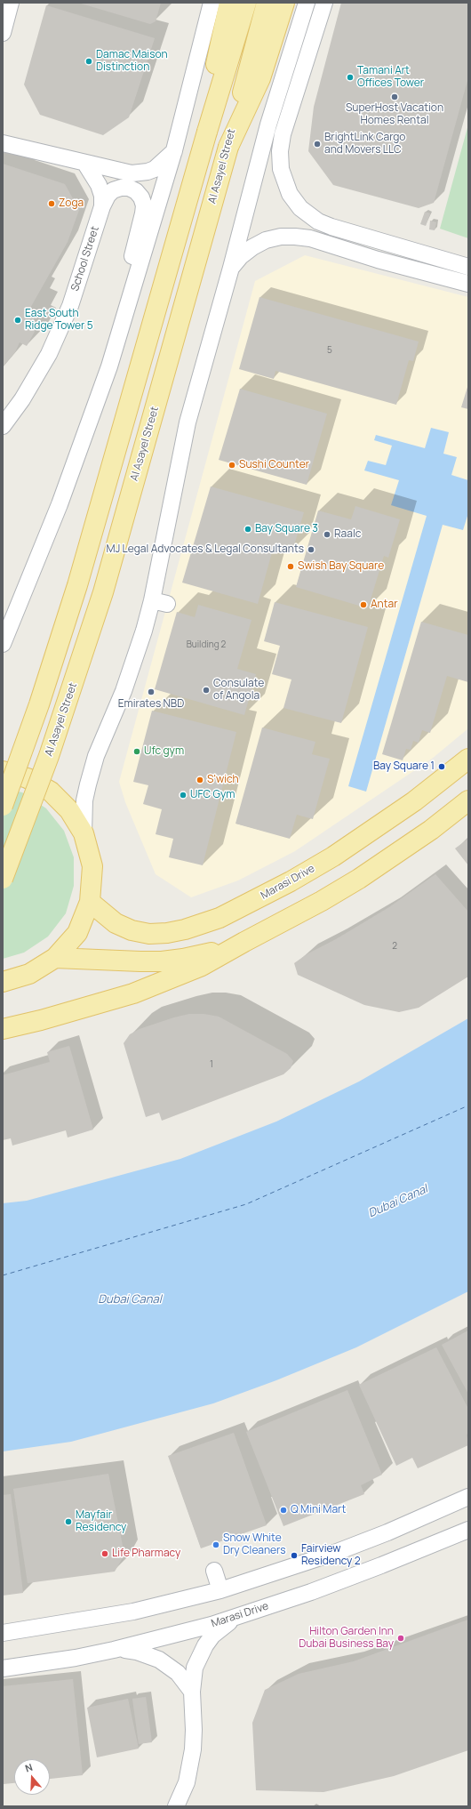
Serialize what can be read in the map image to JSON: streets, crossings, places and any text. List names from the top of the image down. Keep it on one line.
{"streets":{"main road":["Al Asayel Street","Marasi Drive"],"street":["School Street"]},"water":["Dubai Canal"],"places":["Damac Maison Distinction","Tamani Art Offices Tower","SuperHost Vacation Homes Rental","BrightLink Cargo and Movers LLC","Zoga","East South Ridge Tower 5","Sushi Counter","Bay Square 3","Raalc","MJ Legal Advocates & Legal Consultants","Swish Bay Square","Antar","Consulate of Angola","Emirates NBD","Ufc gym","Bay Square 1","S'wich","UFC Gym","Q Mini Mart","Mayfair Residency","Snow White Dry Cleaners","Life Pharmacy","Fairview Residency 2","Hilton Garden Inn Dubai Business Bay"],"house_numbers":["5","Building 2","2","1"],"north":"top"}
